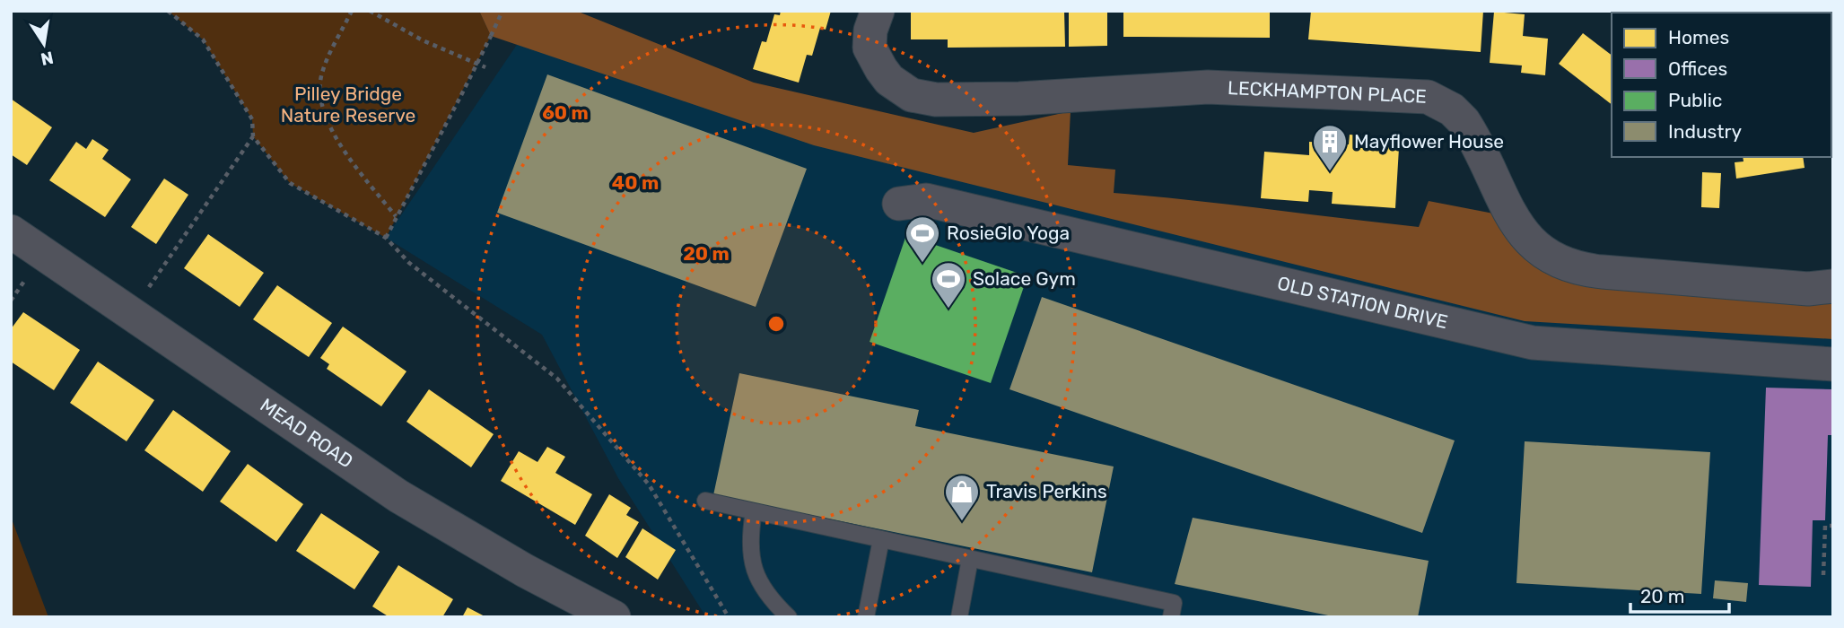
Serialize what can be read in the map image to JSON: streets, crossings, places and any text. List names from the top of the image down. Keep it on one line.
{"streets":{"street":["LECKHAMPTON PLACE","OLD STATION DRIVE","MEAD ROAD"]},"parks":["Pilley Bridge Nature Reserve"],"places":{"building":["Mayflower House"],"sports":["RosieGlo Yoga","Solace Gym"],"shop":["Travis Perkins"]},"legend":["Homes","Offices","Public","Industry"],"scale_bar":"20 m","north":"bottom","rings":["60 m","40 m","20 m"]}
